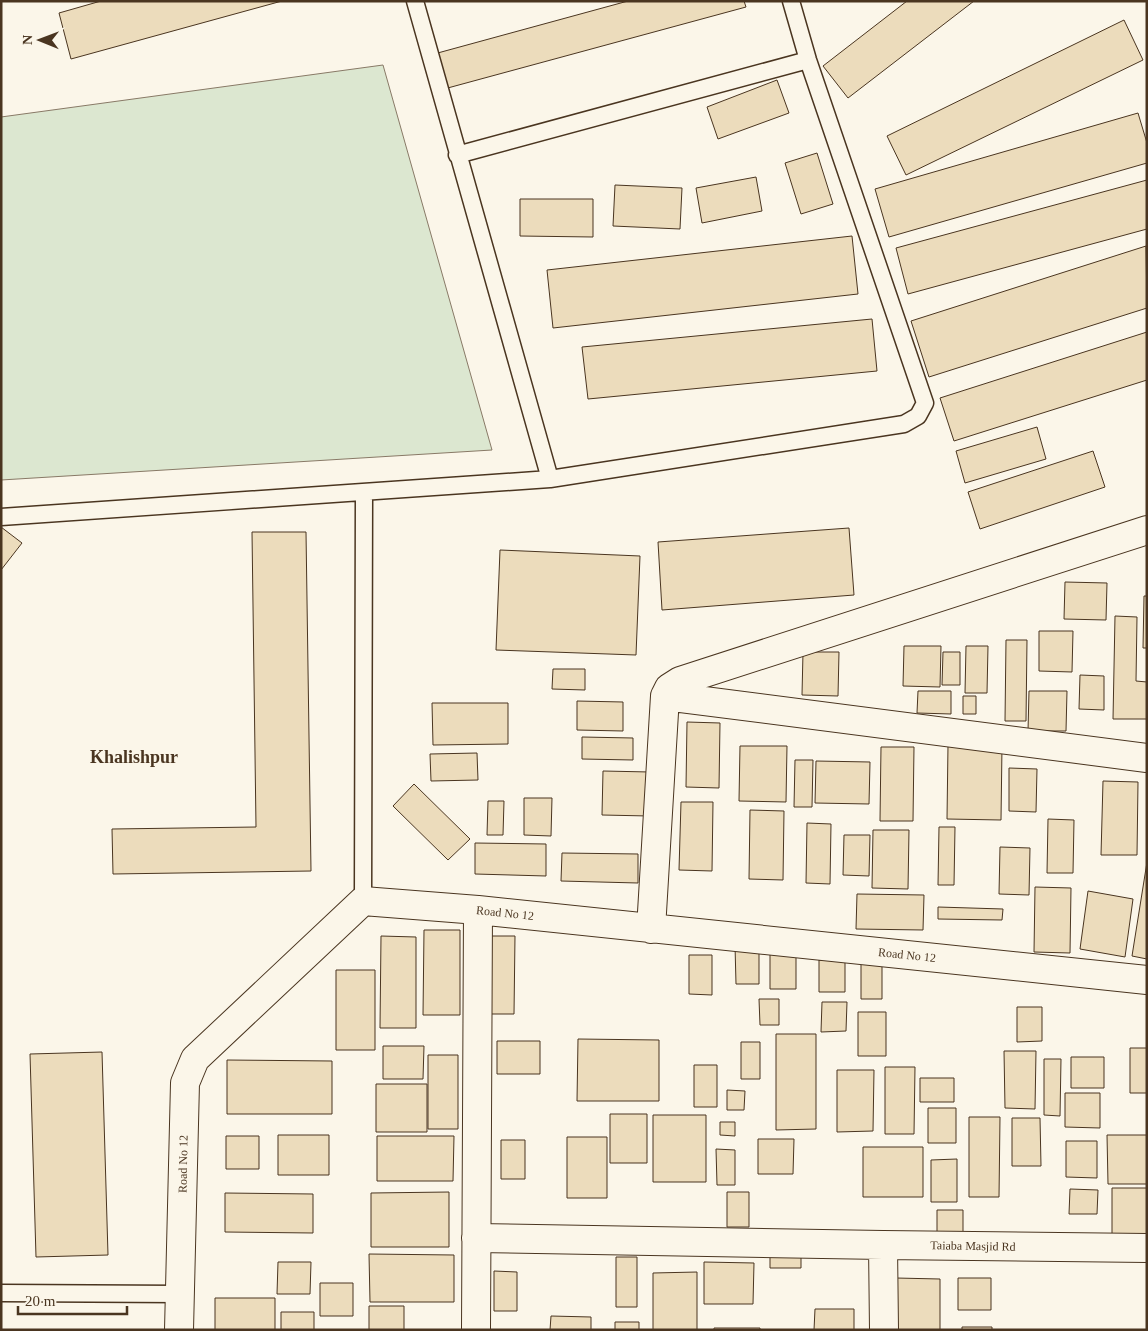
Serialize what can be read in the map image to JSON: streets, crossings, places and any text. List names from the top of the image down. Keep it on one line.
{"streets":{"street":["Road No 12","Taiaba Masjid Rd"]},"districts":["Khalishpur"],"scale_bar":"20 m","north":"left"}
